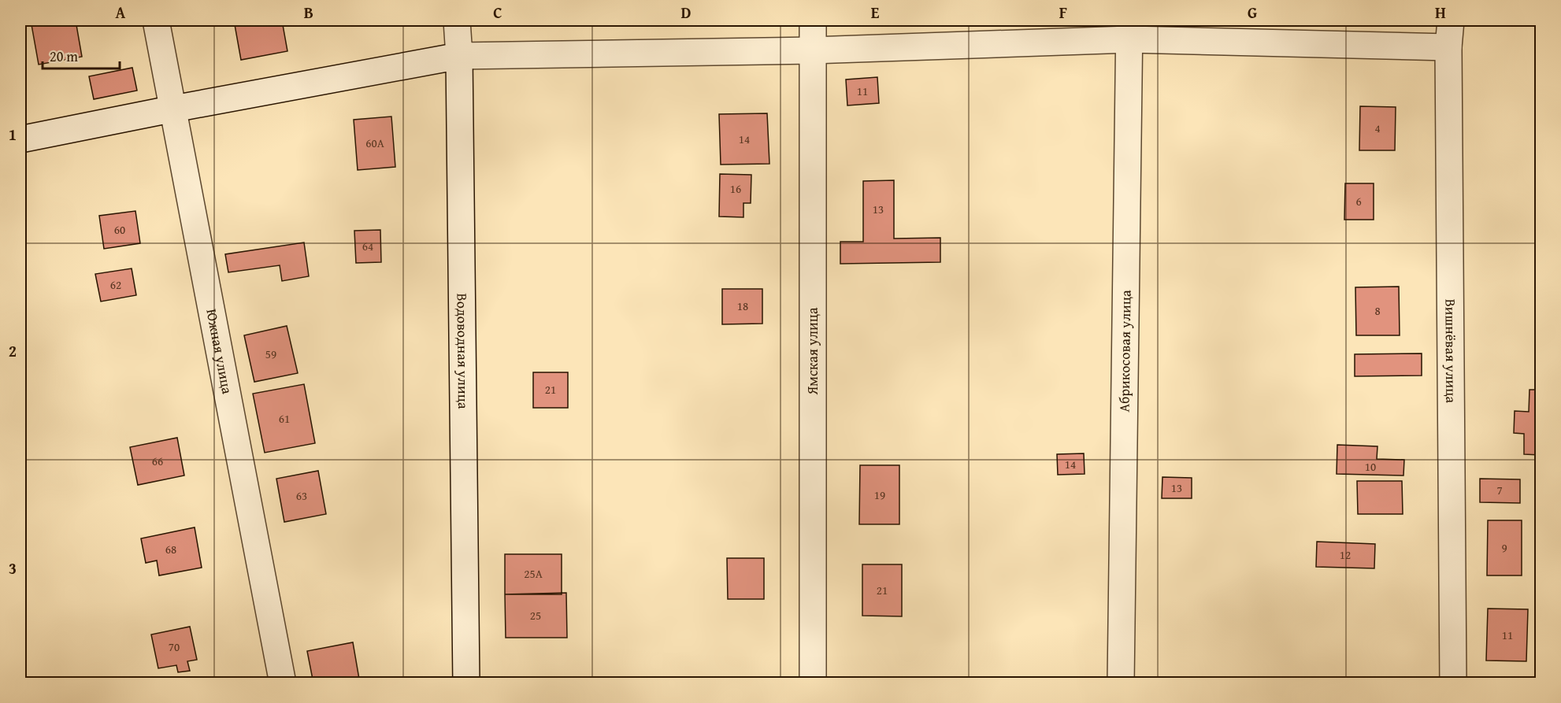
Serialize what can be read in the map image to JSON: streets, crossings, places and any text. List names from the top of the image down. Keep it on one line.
{"streets":{"street":["Южная улица","Водоводная улица","Ямская улица","Абрикосовая улица","Вишнёвая улица"]},"house_numbers":["11","4","14","60А","16","6","13","60","64","62","18","8","59","21","61","66","14","10","13","7","19","63","9","68","12","25А","21","25","11","70"],"scale_bar":"20 m","grid":{"columns":["A","B","C","D","E","F","G","H"],"rows":["1","2","3"]}}
